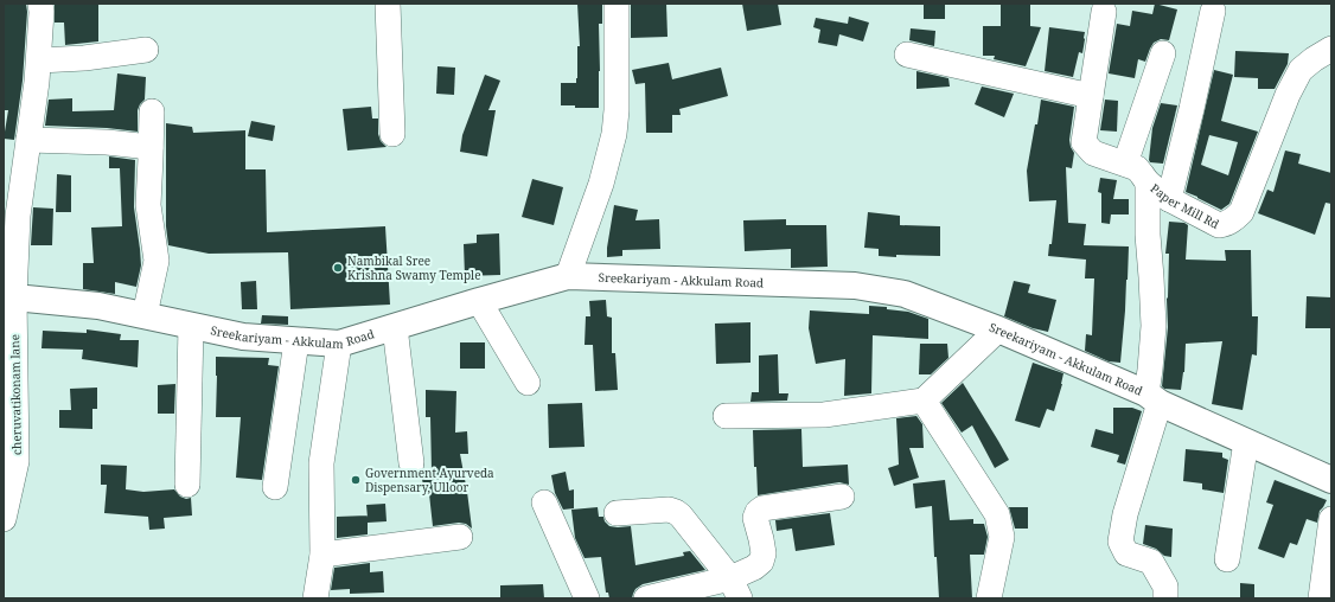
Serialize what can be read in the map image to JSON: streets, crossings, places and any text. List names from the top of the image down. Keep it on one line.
{"streets":{"main road":["Sreekariyam - Akkulam Road"],"street":["Paper Mill Rd","cheruvatikonam lane"]},"crossings":[["Paper Mill Rd","Sreekariyam - Akkulam Road"],["Sreekariyam - Akkulam Road","cheruvatikonam lane"]],"places":["Nambikal Sree Krishna Swamy Temple","Government Ayurveda Dispensary, Ulloor"]}
